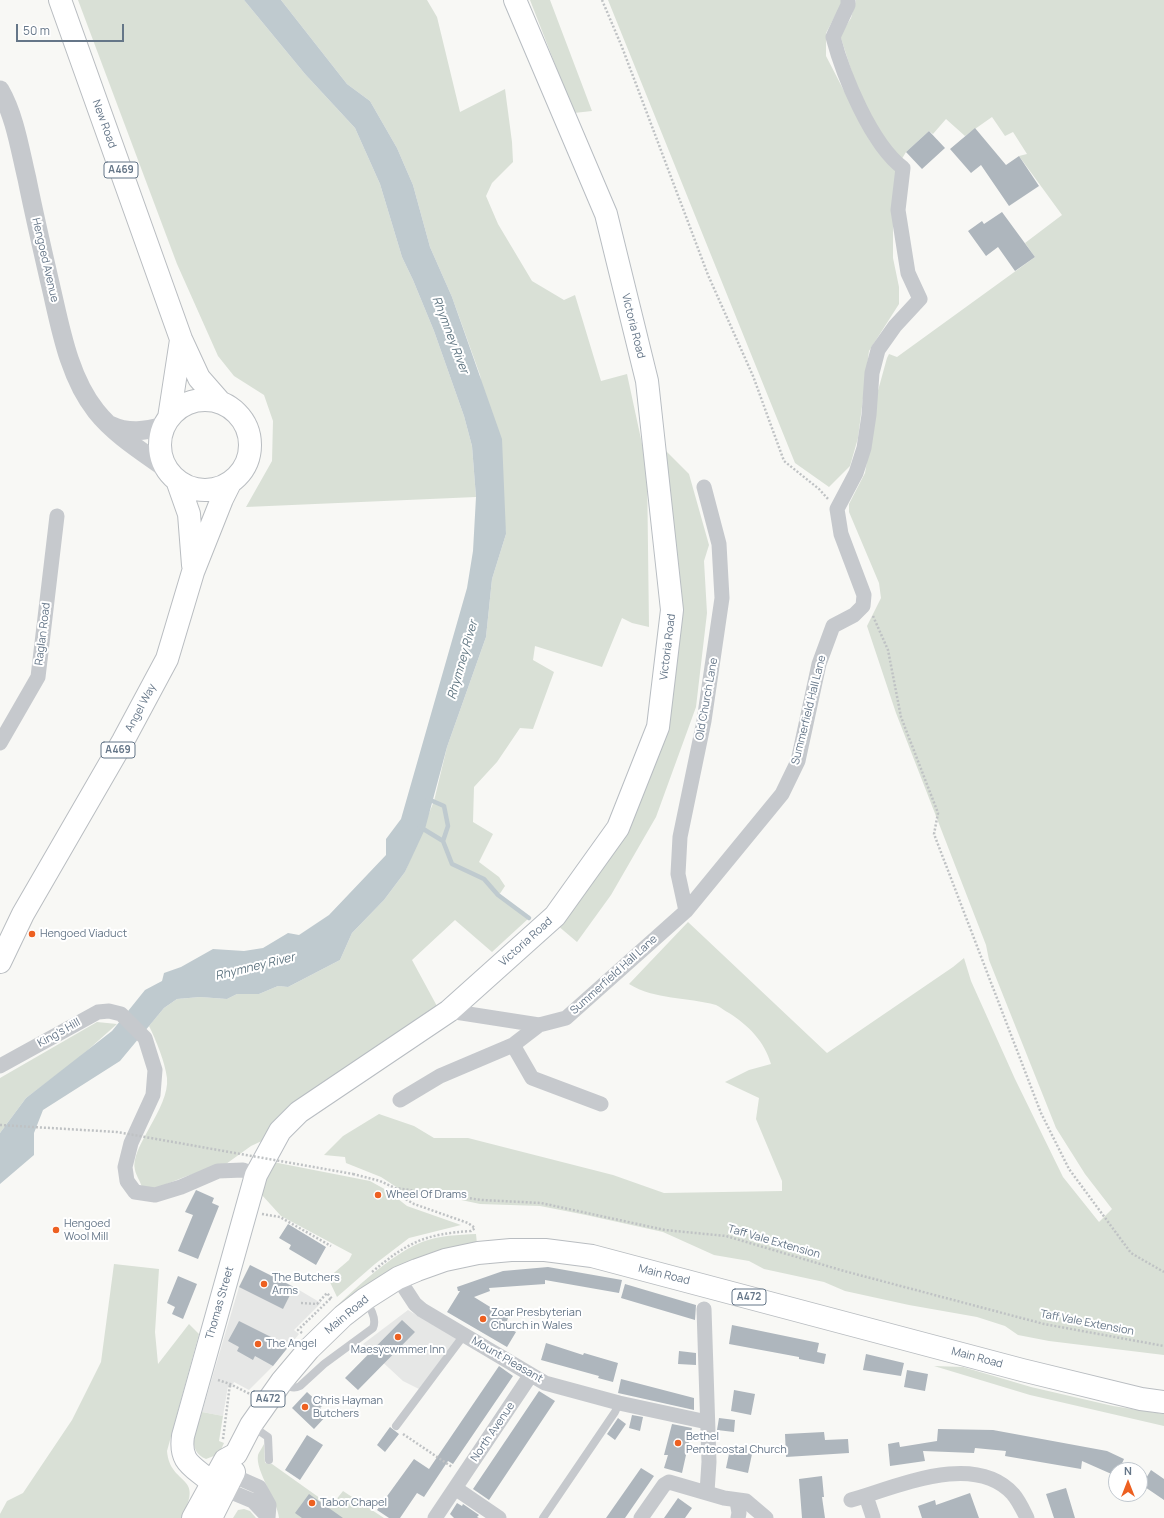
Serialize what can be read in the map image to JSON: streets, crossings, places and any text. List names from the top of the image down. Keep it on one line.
{"streets":{"main road":["New Road","A469","Victoria Road","Angel Way","Main Road","A472","Thomas Street"],"street":["Hengoed Avenue","Raglan Road","Old Church Lane","Summerfield Hall Lane","King's Hill","Mount Pleasant","North Avenue"],"path":["Taff Vale Extension"]},"crossings":[["New Road","Hengoed Avenue"],["New Road","Angel Way"],["A469","Angel Way"],["Hengoed Avenue","Angel Way"],["Victoria Road","Summerfield Hall Lane"],["Victoria Road","Thomas Street"],["Old Church Lane","Summerfield Hall Lane"],["King's Hill","Thomas Street"],["Main Road","Thomas Street"],["Main Road","Mount Pleasant"],["Mount Pleasant","North Avenue"]],"water":["Rhymney River"],"places":["Hengoed Viaduct","Wheel Of Drams","Hengoed Wool Mill","The Butchers Arms","Zoar Presbyterian Church in Wales","Maesycwmmer Inn","The Angel","Chris Hayman Butchers","Bethel Pentecostal Church","Tabor Chapel"],"scale_bar":"50 m","north":"top"}
